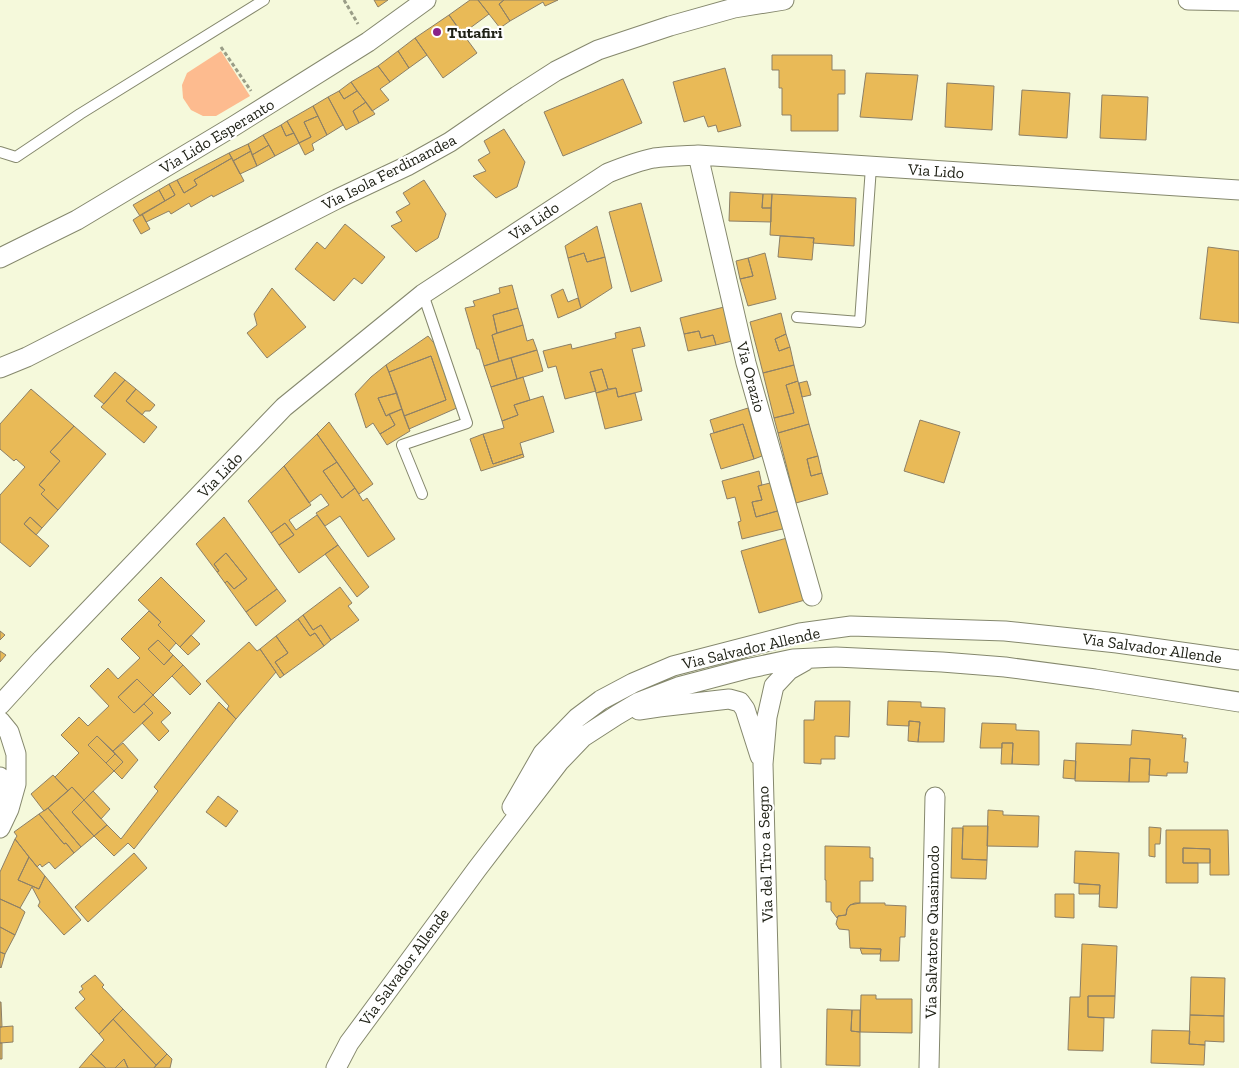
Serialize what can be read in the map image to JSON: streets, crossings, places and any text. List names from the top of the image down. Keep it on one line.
{"streets":{"street":["Via Lido Esperanto","Via Lido","Via Isola Ferdinandea","Via Orazio","Via Salvador Allende","Via del Tiro a Segno","Via Salvatore Quasimodo"]},"crossings":[["Via Lido","Via Orazio"],["Via Salvador Allende","Via del Tiro a Segno"]],"places":["Tutafiri"]}
